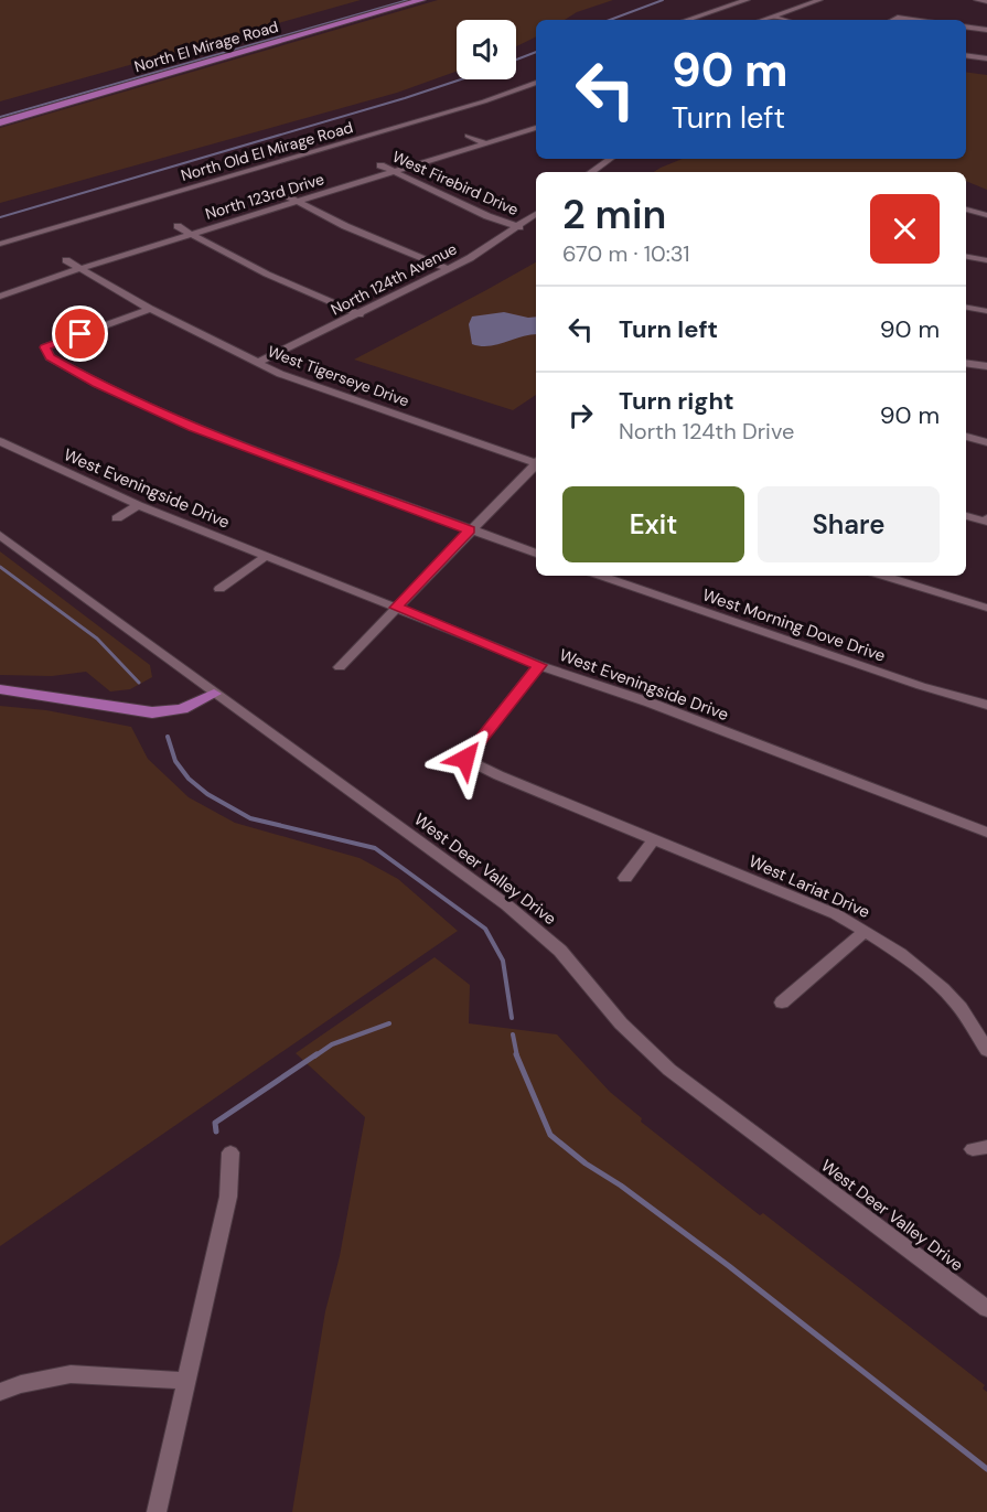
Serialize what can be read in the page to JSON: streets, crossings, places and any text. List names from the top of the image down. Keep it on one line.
{"streets":{"main road":["North El Mirage Road"],"street":["North Old El Mirage Road","West Firebird Drive","North 123rd Drive","North 124th Avenue","West Tigerseye Drive","West Eveningside Drive","West Morning Dove Drive","West Deer Valley Drive","West Lariat Drive"]},"crossings":[["West Firebird Drive","North 123rd Drive"],["West Firebird Drive","North 124th Avenue"],["North 123rd Drive","West Tigerseye Drive"],["North 124th Avenue","West Tigerseye Drive"],["West Eveningside Drive","West Lariat Drive"]],"page":{"turn":["90 m","Turn left"],"heading":["2 min","670 m · 10:31"],"list":[{"name":"Turn left","value":"90 m"},{"name":"Turn right","note":"North 124th Drive","value":"90 m"}],"buttons":["Exit","Share"]}}
